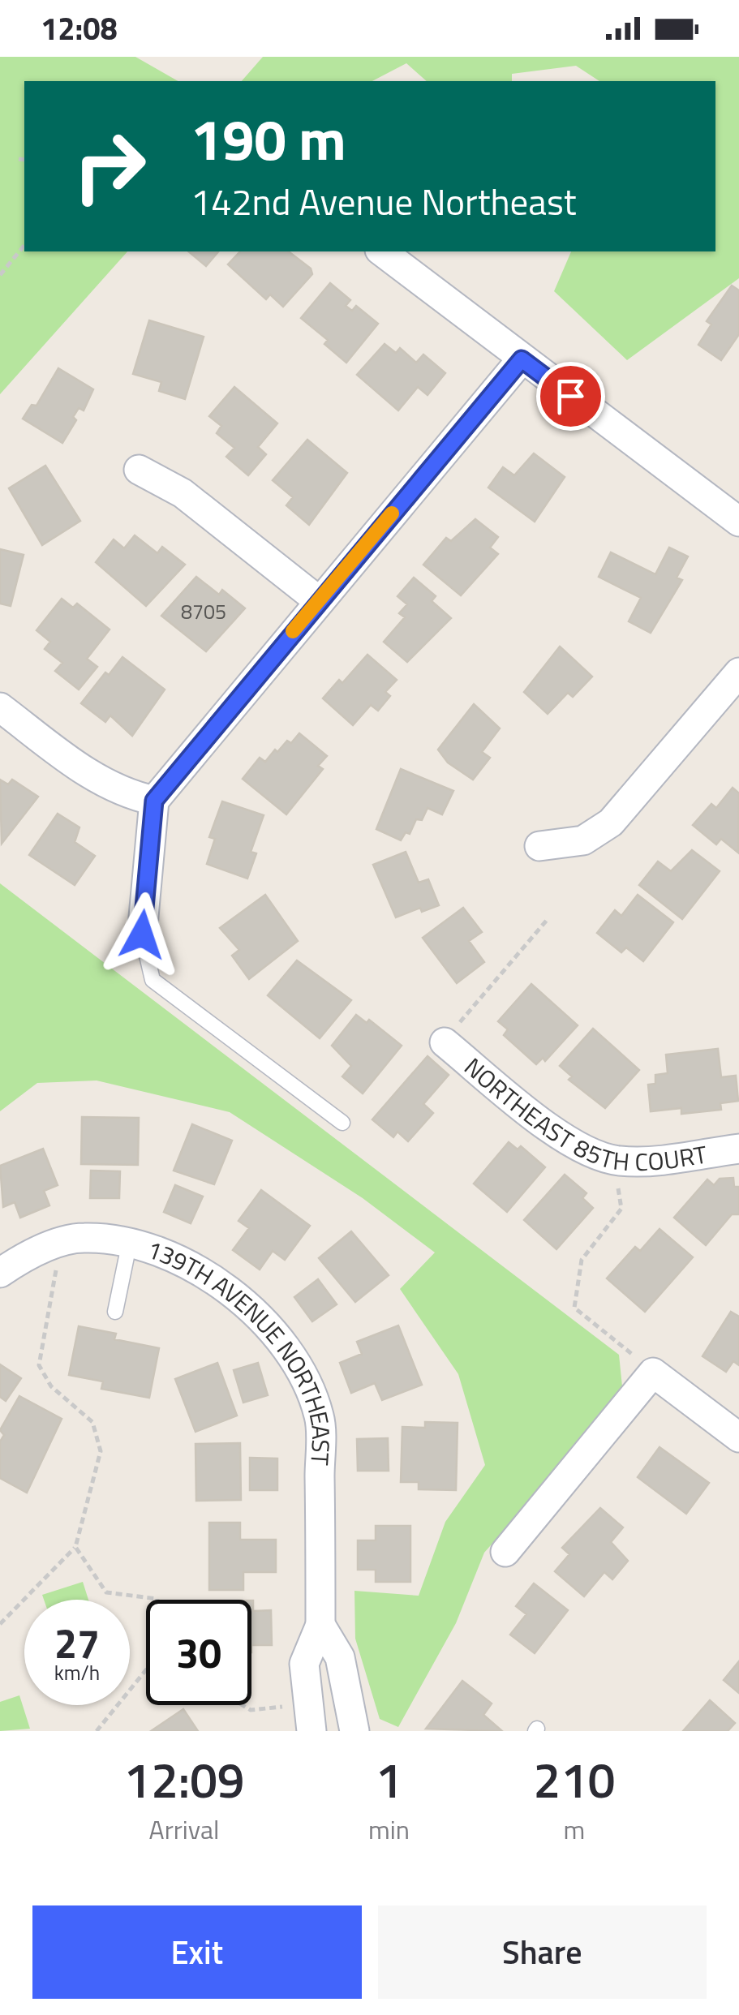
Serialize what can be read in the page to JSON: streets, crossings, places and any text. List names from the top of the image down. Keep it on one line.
{"streets":{"street":["NORTHEAST 85TH COURT","139TH AVENUE NORTHEAST"]},"house_numbers":["8705"],"page":{"status":"12:08","turn":["190 m","142nd Avenue Northeast"],"speed":"27 km/h","limit":"30","eta":["12:09","Arrival","1","min","210","m"],"buttons":["Exit","Share"]}}
